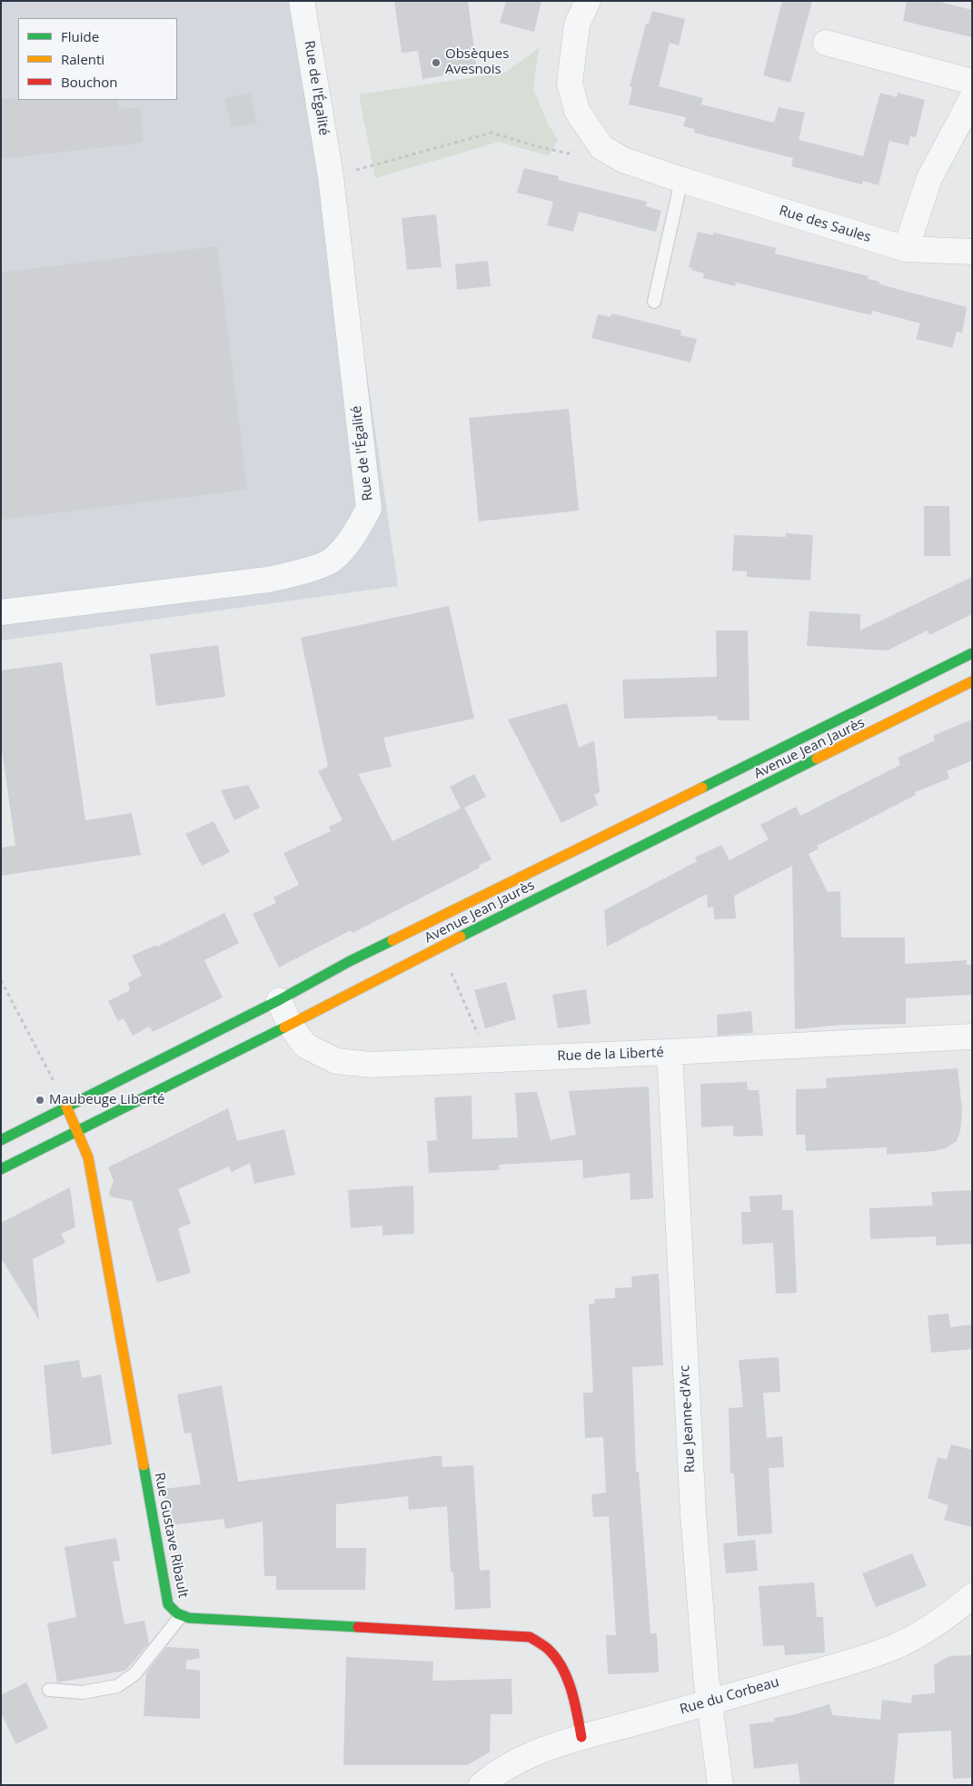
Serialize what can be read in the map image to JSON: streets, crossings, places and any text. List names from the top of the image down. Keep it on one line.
{"streets":{"main road":["Avenue Jean Jaurès","Rue Gustave Ribault"],"street":["Rue de l'Égalité","Rue des Saules","Rue de la Liberté","Rue Jeanne-d'Arc","Rue du Corbeau"]},"crossings":[["Avenue Jean Jaurès","Rue de la Liberté"],["Avenue Jean Jaurès","Rue Gustave Ribault"],["Rue de la Liberté","Rue Jeanne-d'Arc"],["Rue Jeanne-d'Arc","Rue du Corbeau"],["Rue Gustave Ribault","Rue du Corbeau"]],"places":["Obsèques Avesnois","Maubeuge Liberté"],"legend":["Fluide","Ralenti","Bouchon"]}
